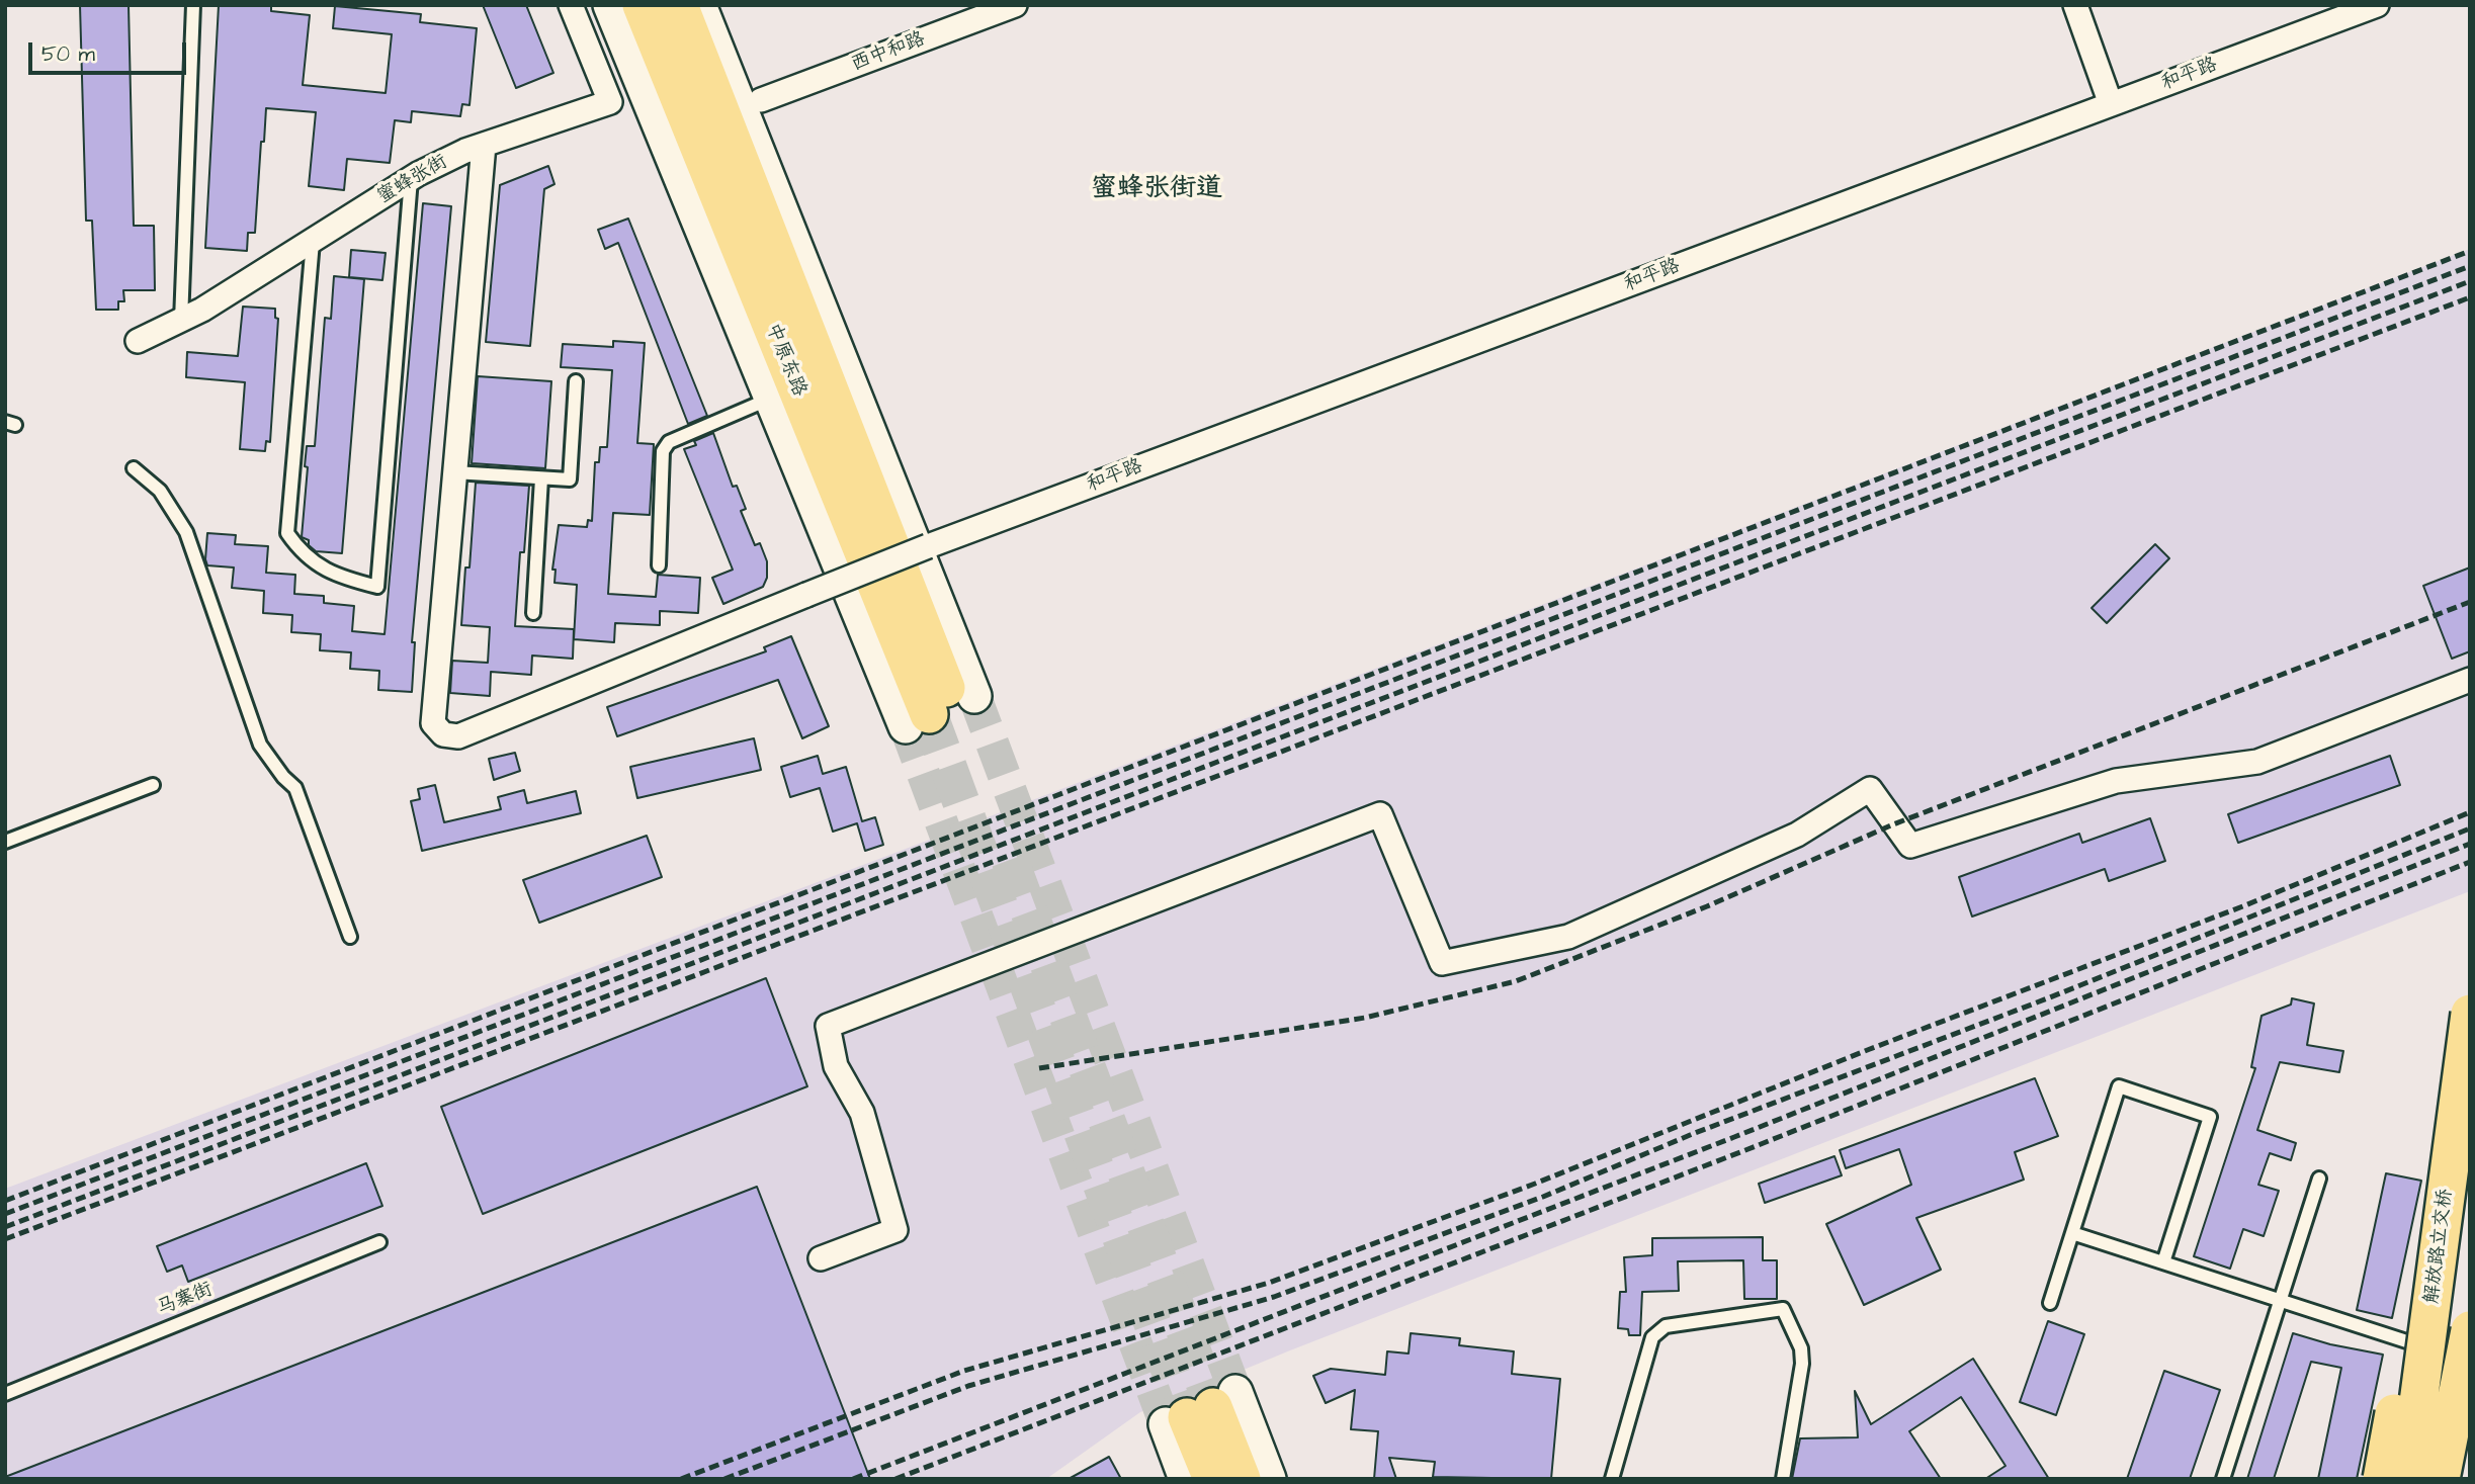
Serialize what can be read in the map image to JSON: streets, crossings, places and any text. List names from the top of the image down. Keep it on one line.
{"streets":{"main road":["中原东路","解放路立交桥"],"street":["西中和路","和平路","蜜蜂张街"],"lane":["马寨街"]},"crossings":[["和平路","蜜蜂张街"]],"districts":["蜜蜂张街道"],"scale_bar":"50 m"}
